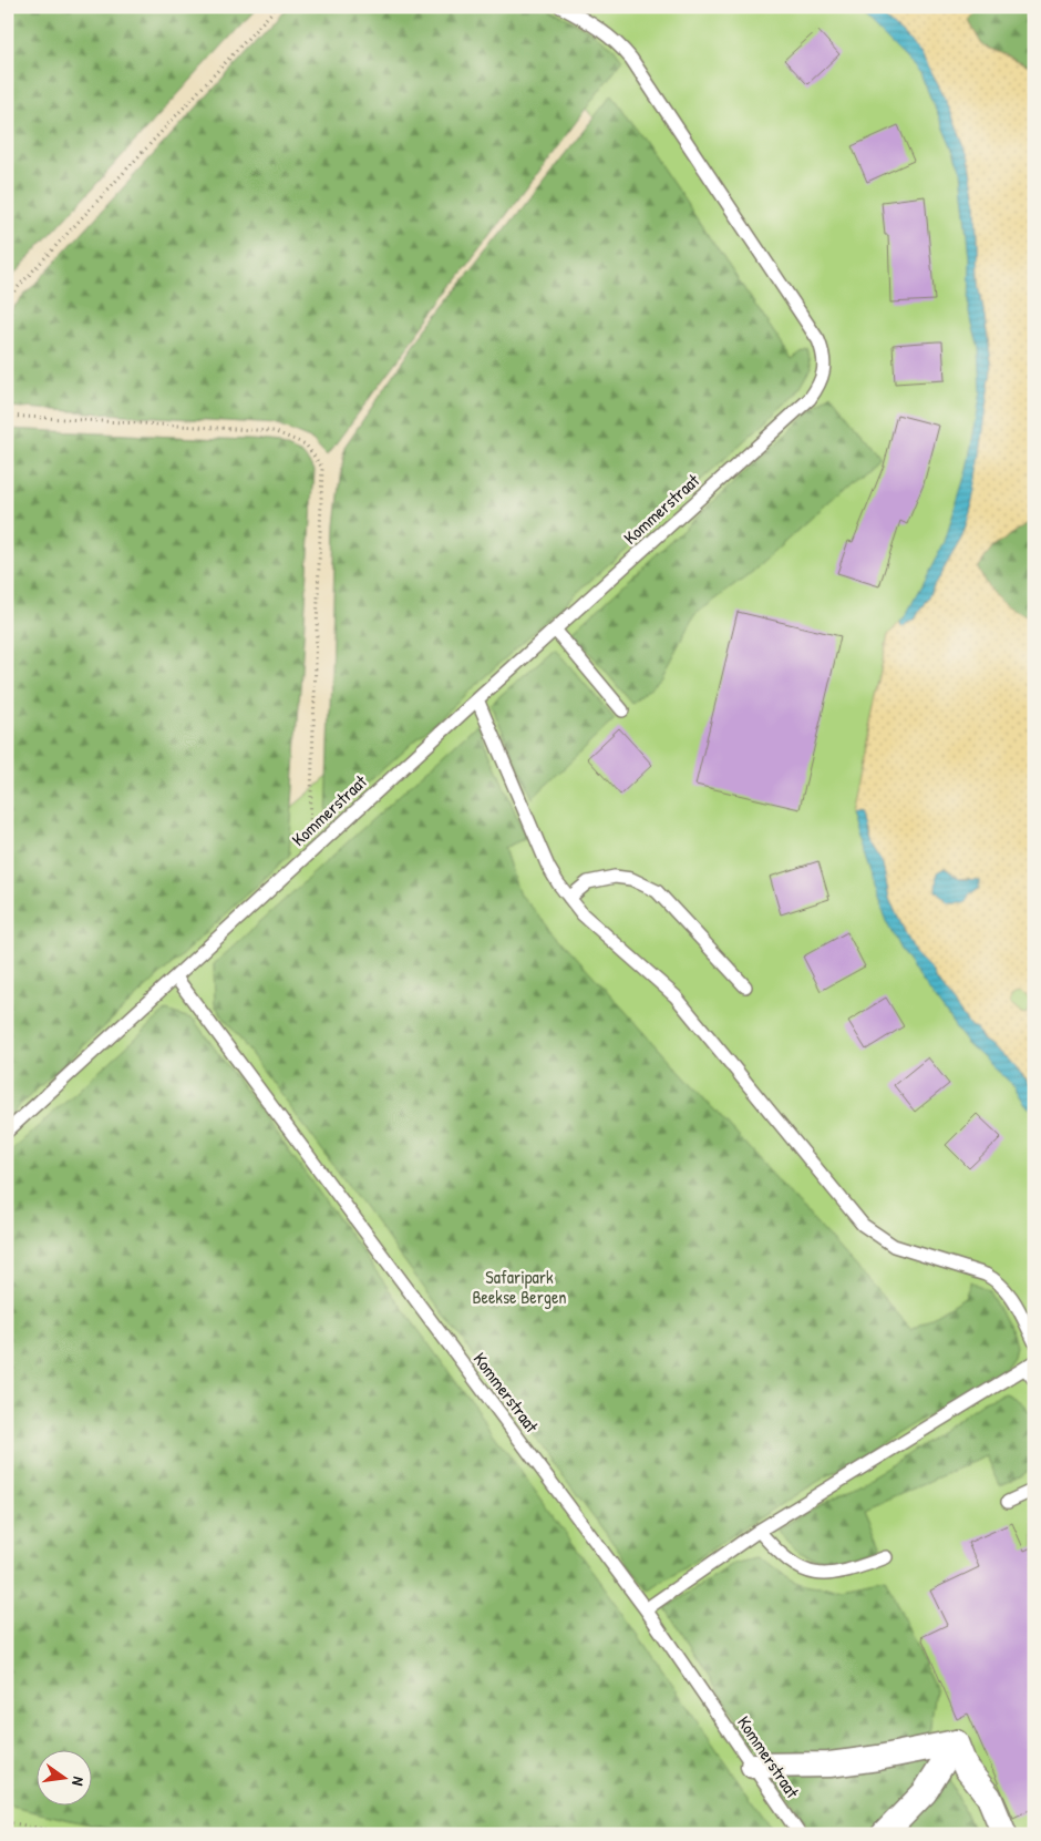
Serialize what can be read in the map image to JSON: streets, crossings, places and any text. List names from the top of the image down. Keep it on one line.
{"streets":{"lane":["Kommerstraat"]},"parks":["Safaripark Beekse Bergen"],"north":"right"}
